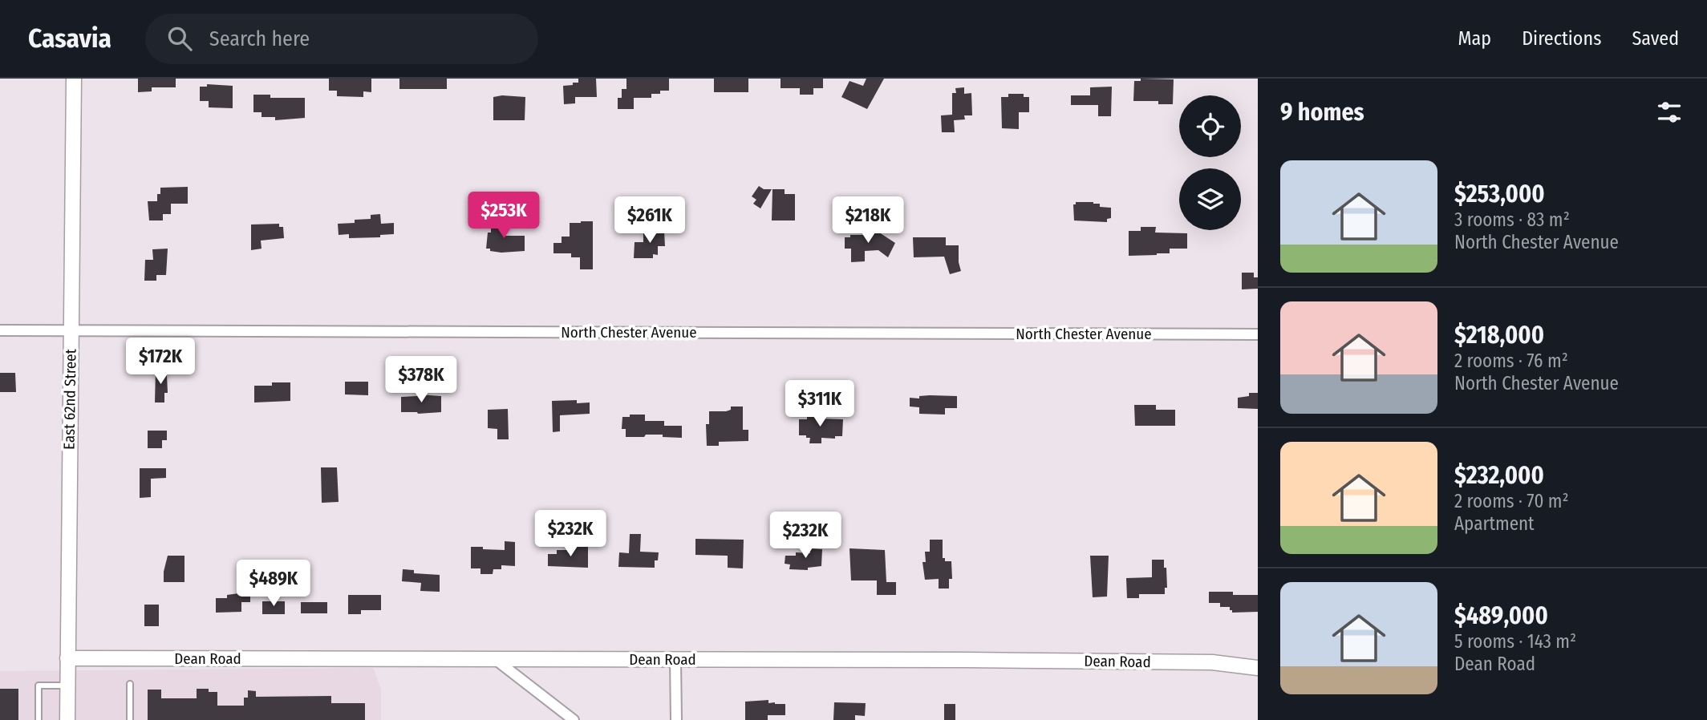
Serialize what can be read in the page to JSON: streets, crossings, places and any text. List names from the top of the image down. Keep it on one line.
{"streets":{"street":["North Chester Avenue","East 62nd Street","Dean Road"]},"crossings":[["North Chester Avenue","East 62nd Street"],["East 62nd Street","Dean Road"]],"page":{"header":"Casavia","search":"Search here","nav":["Map","Directions","Saved"],"heading":"9 homes","list":[{"name":"$253,000","note":"3 rooms · 83 m² · North Chester Avenue"},{"name":"$218,000","note":"2 rooms · 76 m² · North Chester Avenue"},{"name":"$232,000","note":"2 rooms · 70 m² · Apartment"},{"name":"$489,000","note":"5 rooms · 143 m² · Dean Road"}],"price":["$253K","$261K","$218K","$172K","$378K","$311K","$232K","$232K","$489K"]}}
